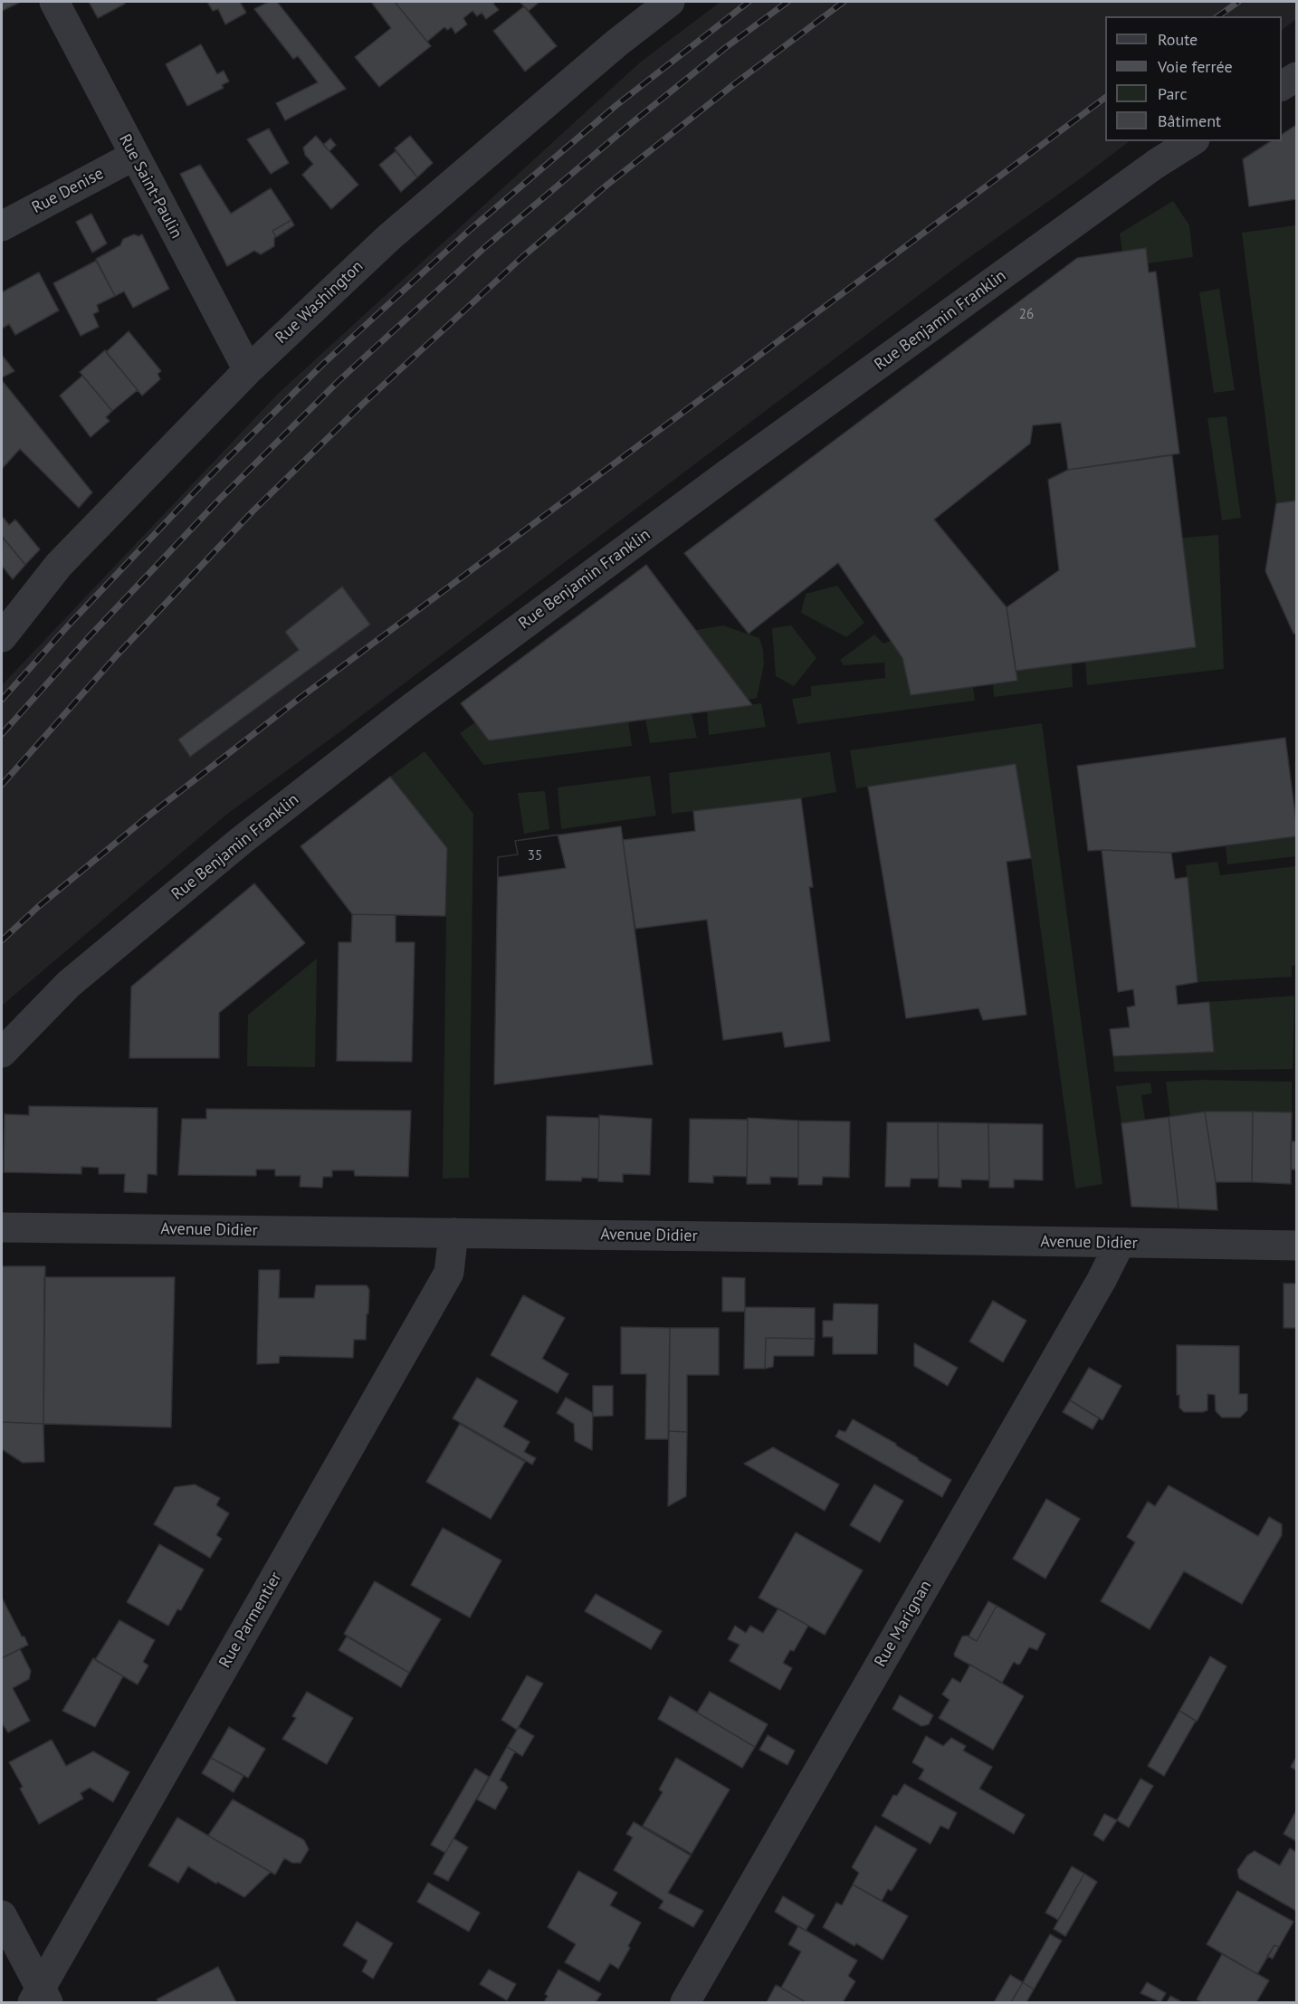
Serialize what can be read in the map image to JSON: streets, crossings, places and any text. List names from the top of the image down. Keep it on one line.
{"streets":{"street":["Rue Saint-Paulin","Rue Denise","Rue Washington","Rue Benjamin Franklin","Avenue Didier","Rue Parmentier","Rue Marignan"]},"crossings":[["Rue Saint-Paulin","Rue Denise"],["Rue Saint-Paulin","Rue Washington"],["Avenue Didier","Rue Parmentier"],["Avenue Didier","Rue Marignan"]],"house_numbers":["26","35"],"legend":["Route","Voie ferrée","Parc","Bâtiment"]}
